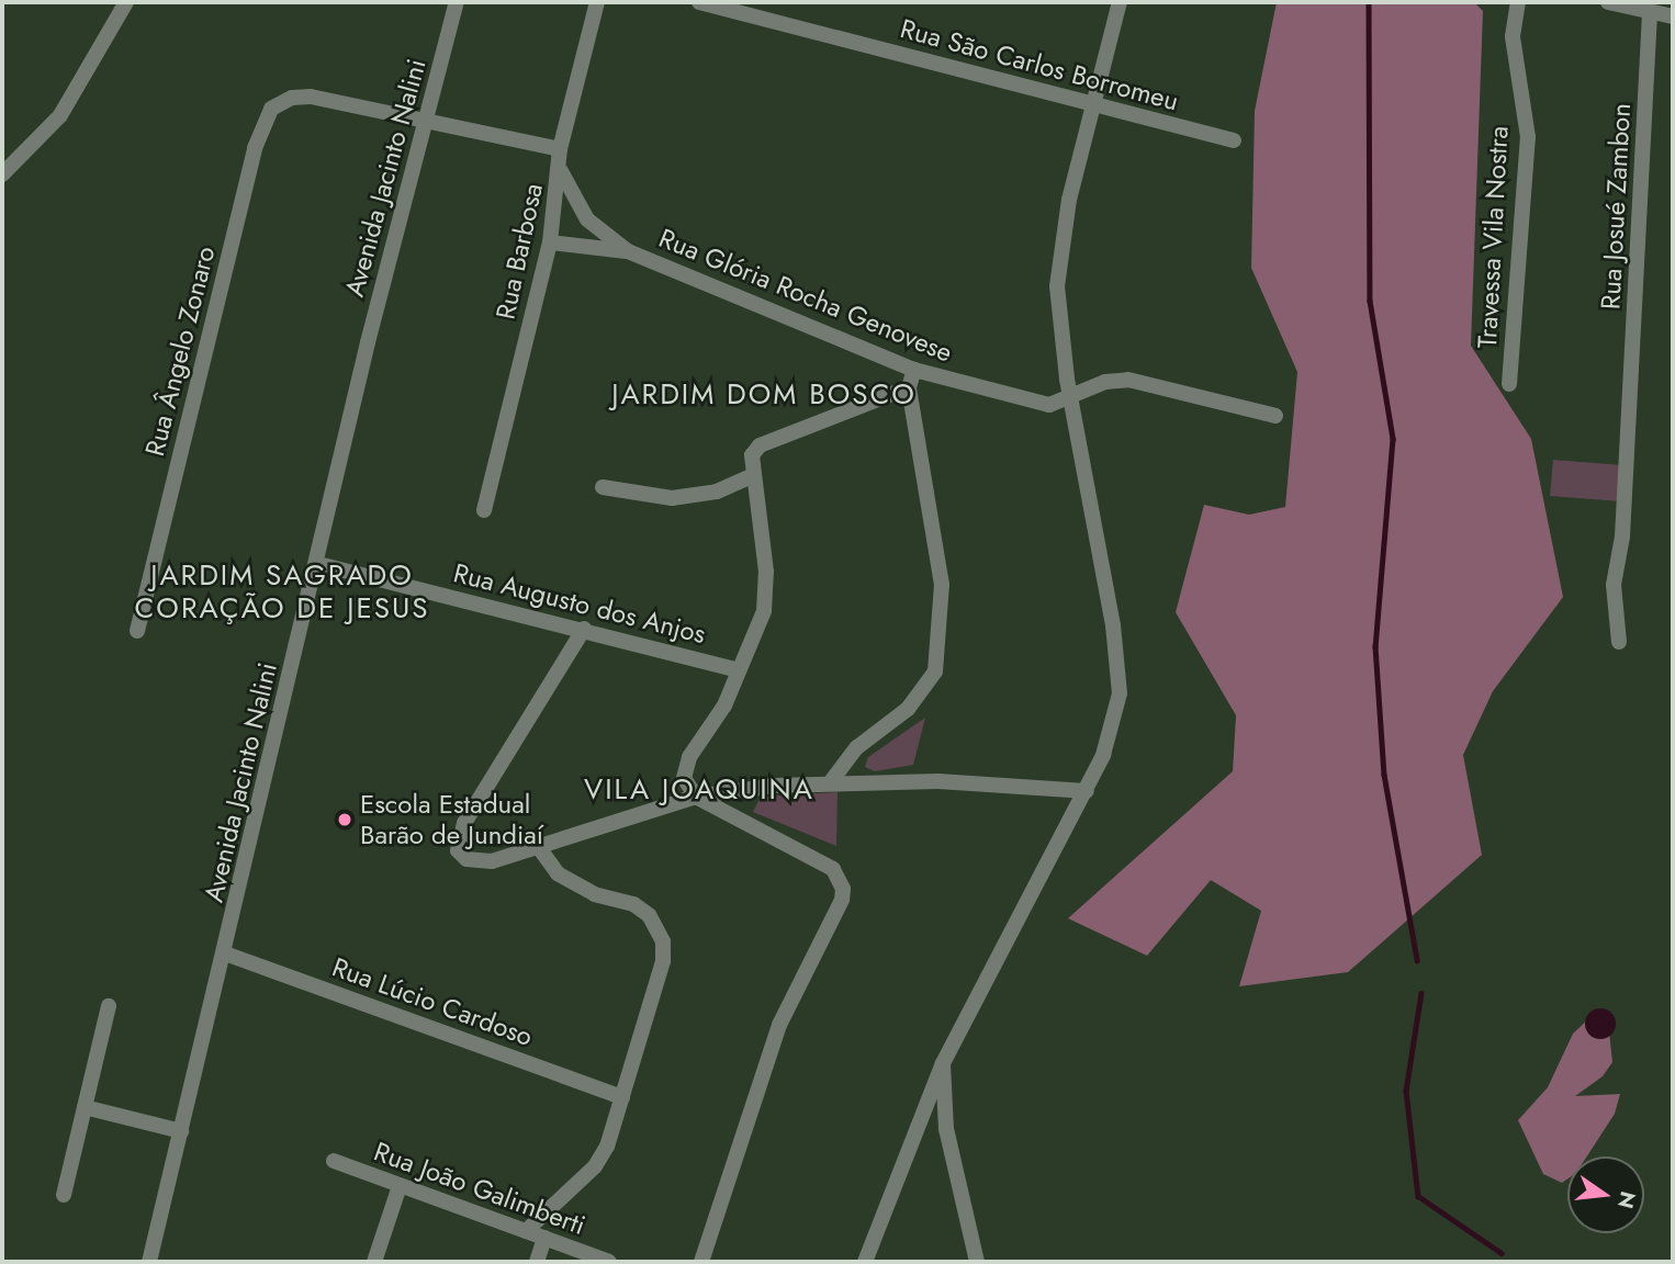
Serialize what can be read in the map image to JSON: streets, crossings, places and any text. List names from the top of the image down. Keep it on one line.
{"streets":{"street":["Rua São Carlos Borromeu","Avenida Jacinto Nalini","Rua Josué Zambon","Travessa Vila Nostra","Rua Barbosa","Rua Glória Rocha Genovese","Rua Ângelo Zonaro","Rua Augusto dos Anjos","Rua Lúcio Cardoso","Rua João Galimberti"]},"crossings":[["Avenida Jacinto Nalini","Rua Ângelo Zonaro"],["Avenida Jacinto Nalini","Rua Augusto dos Anjos"],["Avenida Jacinto Nalini","Rua Lúcio Cardoso"],["Rua Barbosa","Rua Glória Rocha Genovese"]],"districts":["JARDIM DOM BOSCO","JARDIM SAGRADO CORAÇÃO DE JESUS","VILA JOAQUINA"],"places":["Escola Estadual Barão de Jundiaí"],"north":"right"}
